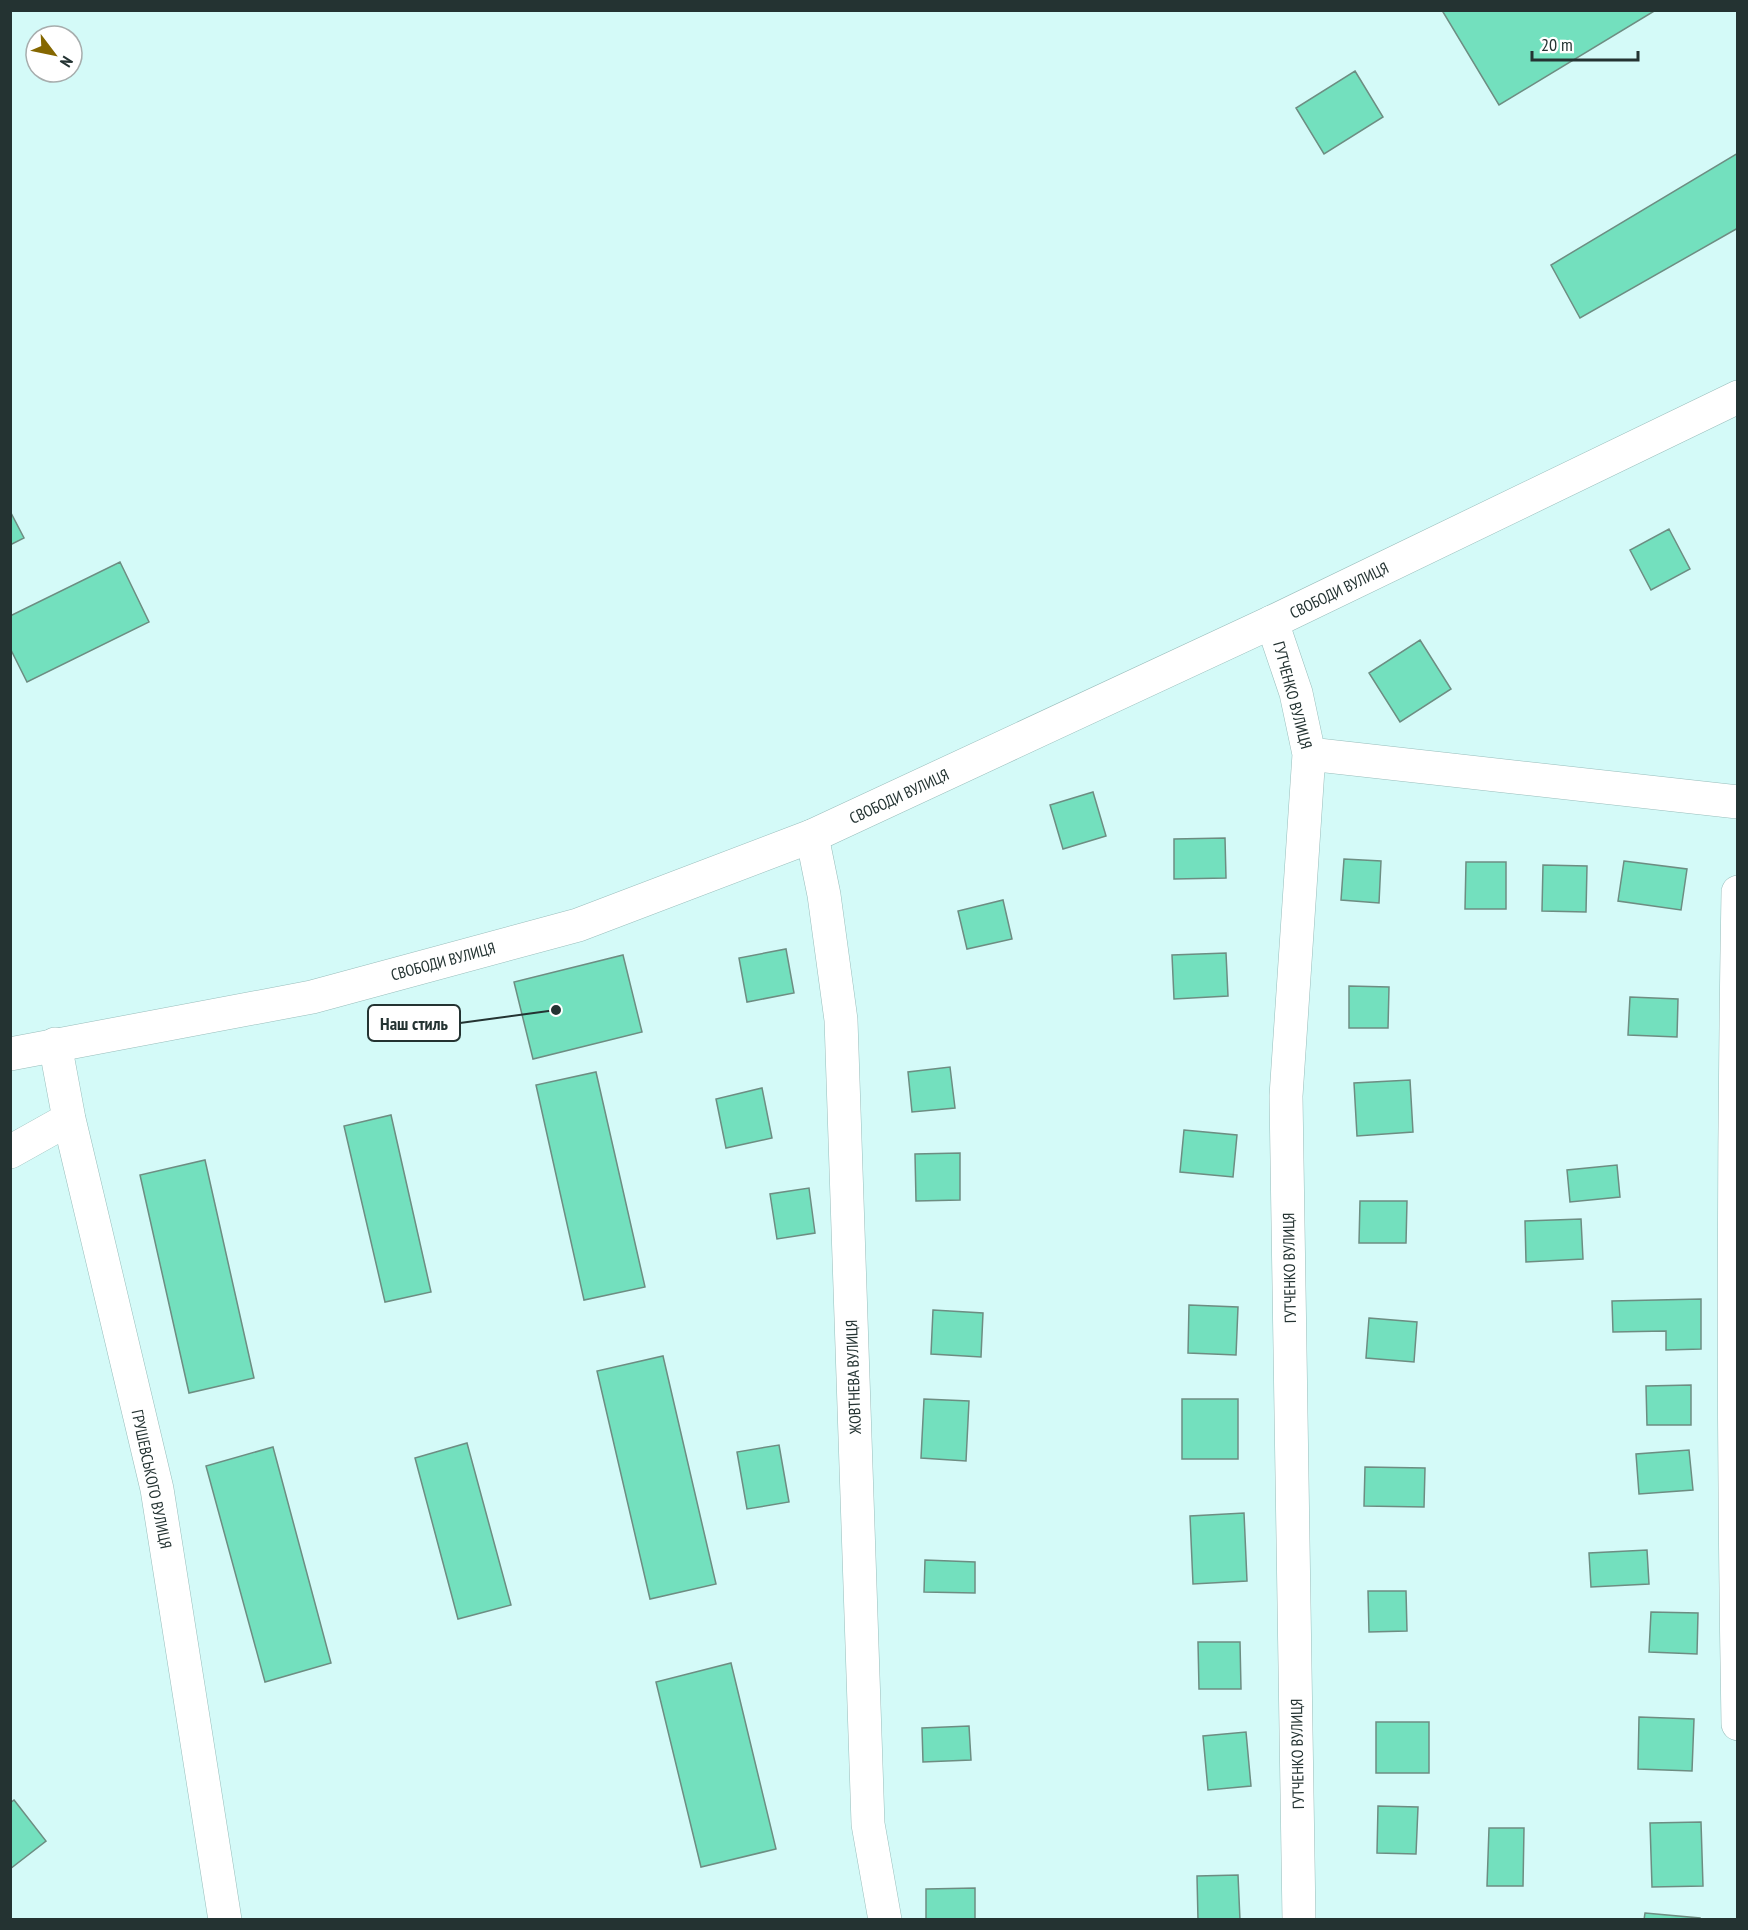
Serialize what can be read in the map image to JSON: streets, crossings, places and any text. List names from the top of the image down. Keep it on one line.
{"streets":{"street":["СВОБОДИ ВУЛИЦЯ","ГУТЧЕНКО ВУЛИЦЯ","ЖОВТНЕВА ВУЛИЦЯ","ГРУШЕВСЬКОГО ВУЛИЦЯ"]},"crossings":[["СВОБОДИ ВУЛИЦЯ","ГУТЧЕНКО ВУЛИЦЯ"],["СВОБОДИ ВУЛИЦЯ","ЖОВТНЕВА ВУЛИЦЯ"],["СВОБОДИ ВУЛИЦЯ","ГРУШЕВСЬКОГО ВУЛИЦЯ"]],"places":["Наш стиль"],"scale_bar":"20 m","north":"bottom right"}
